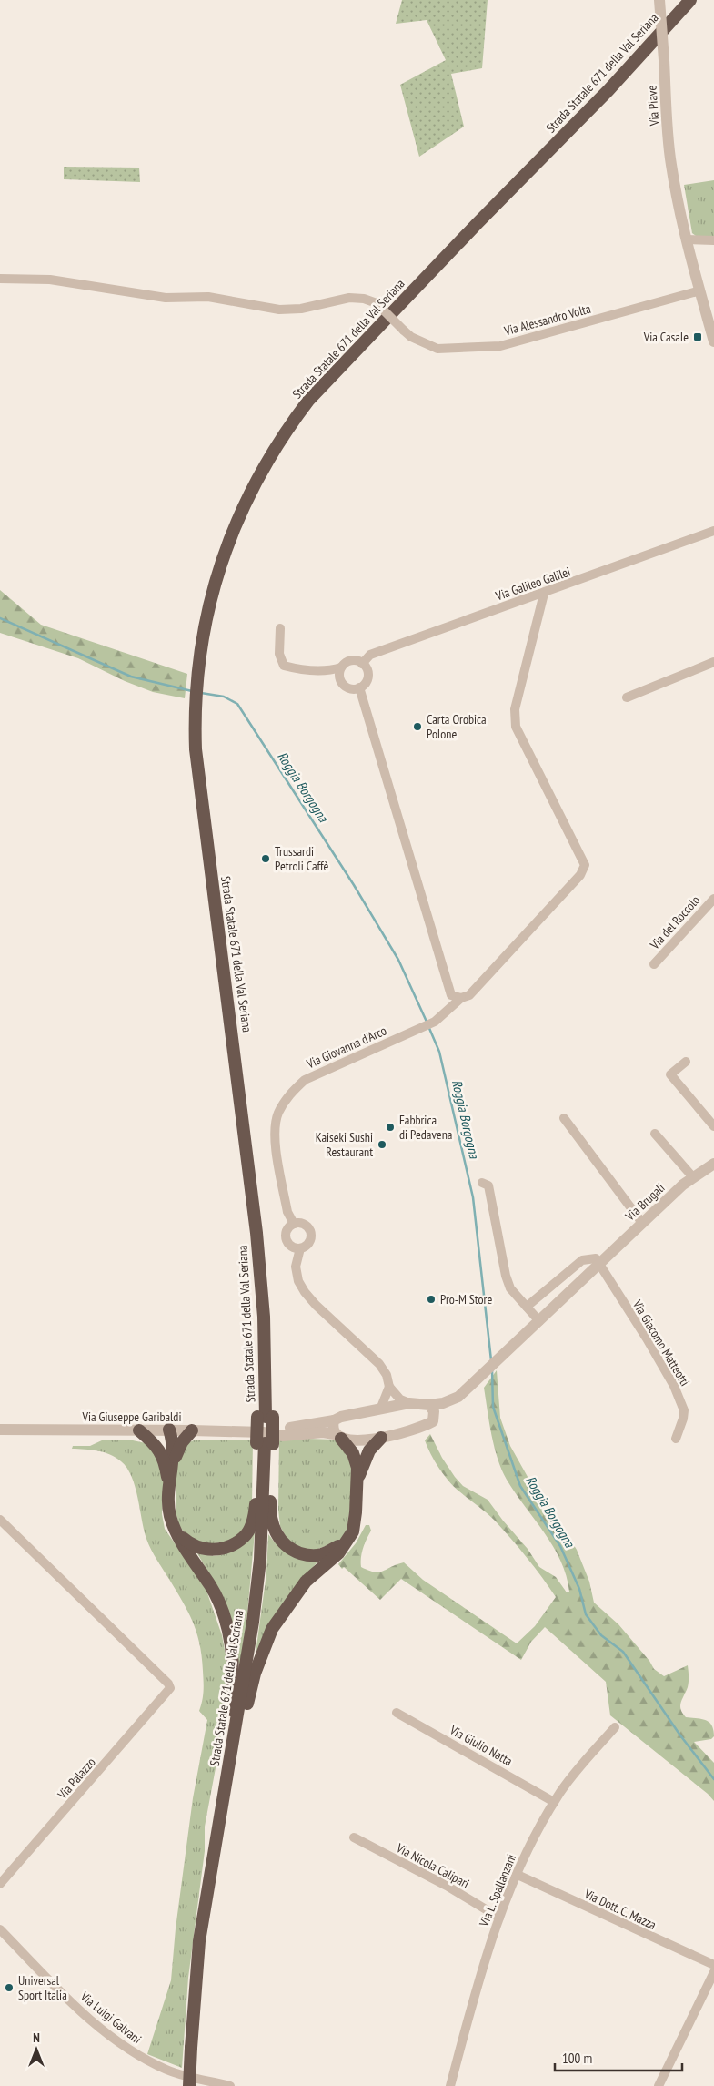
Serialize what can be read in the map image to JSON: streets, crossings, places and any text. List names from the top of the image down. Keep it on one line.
{"streets":{"highway":["Strada Statale 671 della Val Seriana"],"street":["Via Piave","Via Alessandro Volta","Via Galileo Galilei","Via del Roccolo","Via Giovanna d'Arco","Via Brugali","Via Giacomo Matteotti","Via Giuseppe Garibaldi","Via Giulio Natta","Via Palazzo","Via Nicola Calipari","Via L. Spallanzani","Via Dott. C. Mazza","Via Luigi Galvani"]},"crossings":[["Strada Statale 671 della Val Seriana","Via Giuseppe Garibaldi"],["Via Galileo Galilei","Via Giovanna d'Arco"],["Via Brugali","Via Giacomo Matteotti"],["Via Brugali","Via Giuseppe Garibaldi"],["Via Giulio Natta","Via L. Spallanzani"],["Via Nicola Calipari","Via L. Spallanzani"],["Via L. Spallanzani","Via Dott. C. Mazza"]],"water":["Roggia Borgogna"],"places":{"transit":["Via Casale"],"other":["Carta Orobica Polone","Trussardi Petroli Caffè","Fabbrica di Pedavena","Kaiseki Sushi Restaurant","Pro-M Store","Universal Sport Italia"]},"scale_bar":"100 m","north":"top"}
